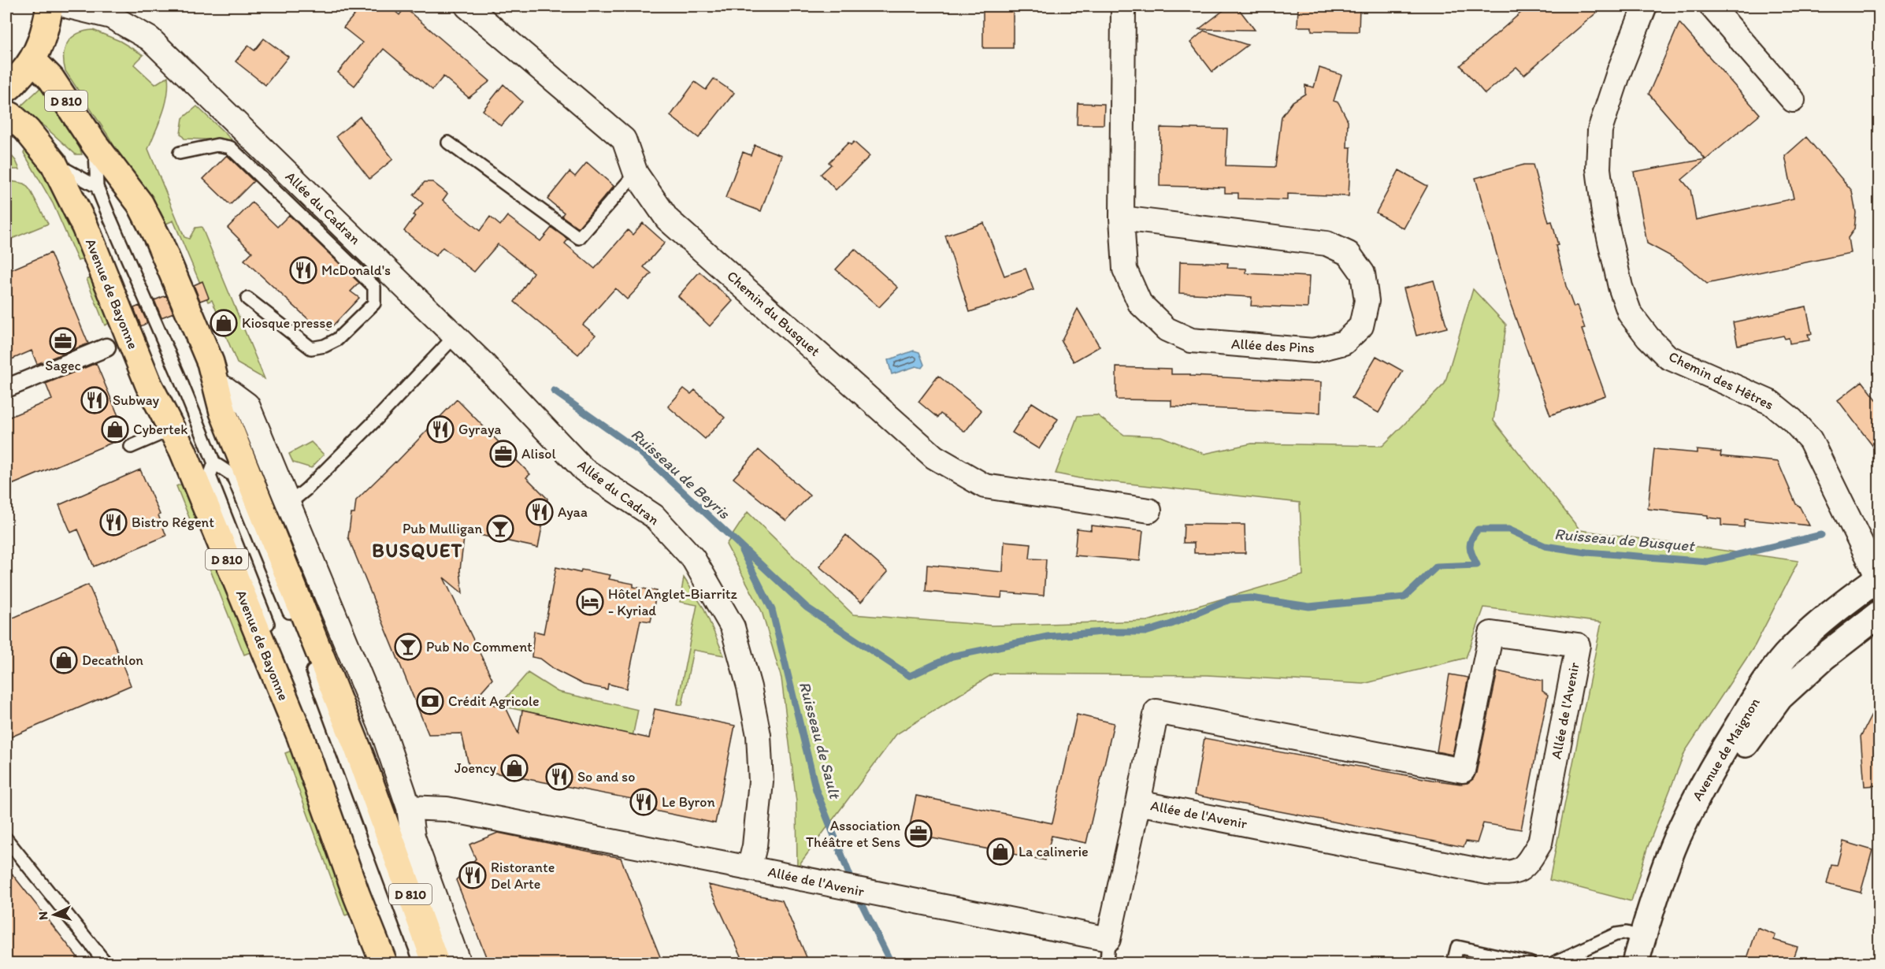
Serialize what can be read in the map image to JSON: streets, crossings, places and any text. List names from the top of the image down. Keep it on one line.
{"streets":{"main road":["D 810","Avenue de Bayonne"],"street":["Allée du Cadran","Chemin du Busquet","Allée des Pins","Chemin des Hêtres","Allée de l'Avenir","Avenue de Maignon"]},"crossings":[["Allée du Cadran","Allée de l'Avenir"],["Chemin des Hêtres","Avenue de Maignon"]],"districts":["BUSQUET"],"water":["Ruisseau de Beyris","Ruisseau de Busquet","Ruisseau de Sault"],"places":{"restaurant":["McDonald's","Subway","Gyraya","Ayaa","Bistro Régent","So and so","Le Byron","Ristorante Del Arte"],"shop":["Kiosque presse","Cybertek","Decathlon","Joency","La calinerie"],"office":["Sagec","Alisol","Association Théâtre et Sens"],"bar":["Pub Mulligan","Pub No Comment"],"hotel":["Hôtel Anglet-Biarritz - Kyriad"],"bank":["Crédit Agricole"]},"north":"left"}
